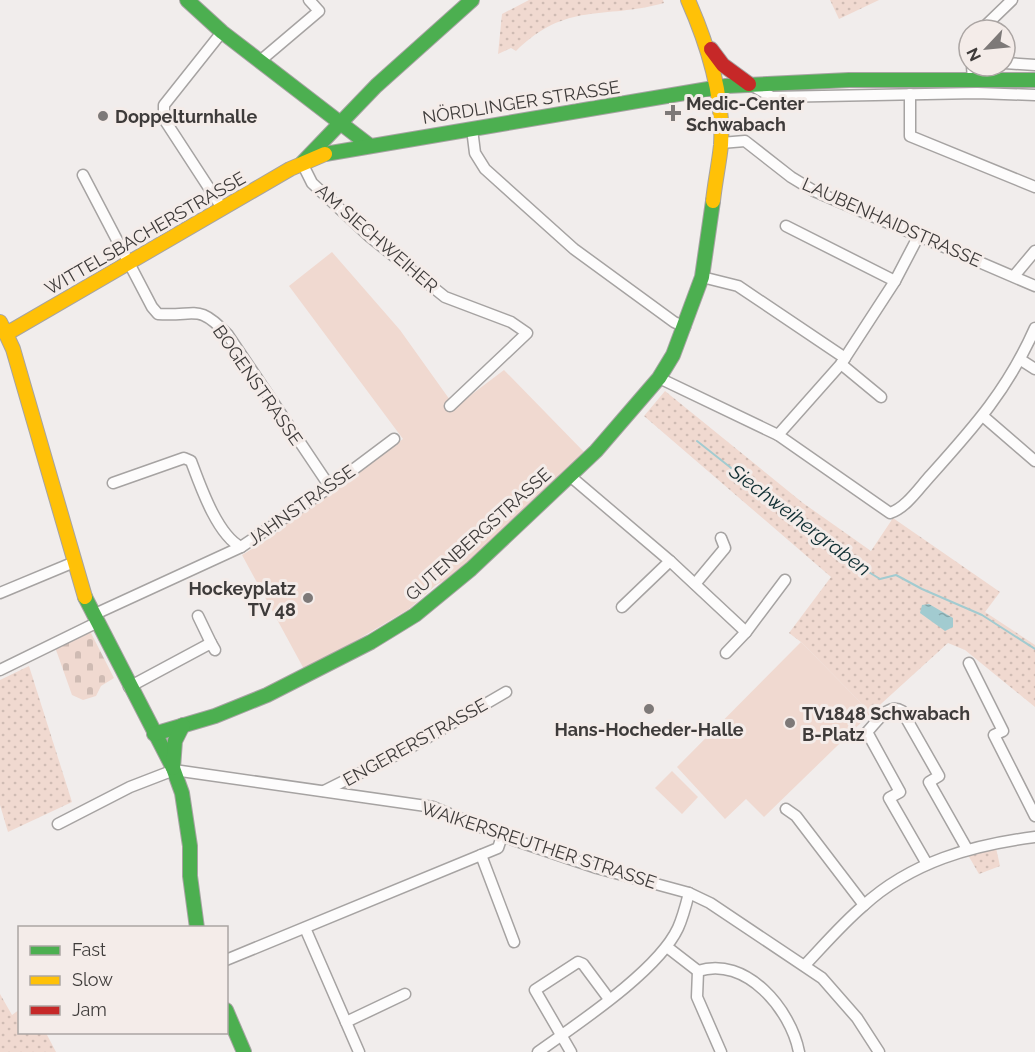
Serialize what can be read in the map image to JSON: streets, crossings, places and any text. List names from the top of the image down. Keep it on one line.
{"streets":{"main road":["NÖRDLINGER STRASSE","WITTELSBACHERSTRASSE","GUTENBERGSTRASSE"],"street":["LAUBENHAIDSTRASSE","AM SIECHWEIHER","BOGENSTRASSE","JAHNSTRASSE","ENGERERSTRASSE","WAIKERSREUTHER STRASSE"]},"crossings":[["NÖRDLINGER STRASSE","WITTELSBACHERSTRASSE"],["NÖRDLINGER STRASSE","AM SIECHWEIHER"],["WITTELSBACHERSTRASSE","AM SIECHWEIHER"],["WITTELSBACHERSTRASSE","BOGENSTRASSE"],["BOGENSTRASSE","JAHNSTRASSE"],["ENGERERSTRASSE","WAIKERSREUTHER STRASSE"]],"water":["Siechweihergraben"],"places":{"health":["Medic-Center Schwabach"],"other":["Doppelturnhalle","Hockeyplatz TV 48","Hans-Hocheder-Halle","TV1848 Schwabach B-Platz"]},"legend":["Fast","Slow","Jam"],"north":"bottom left"}
